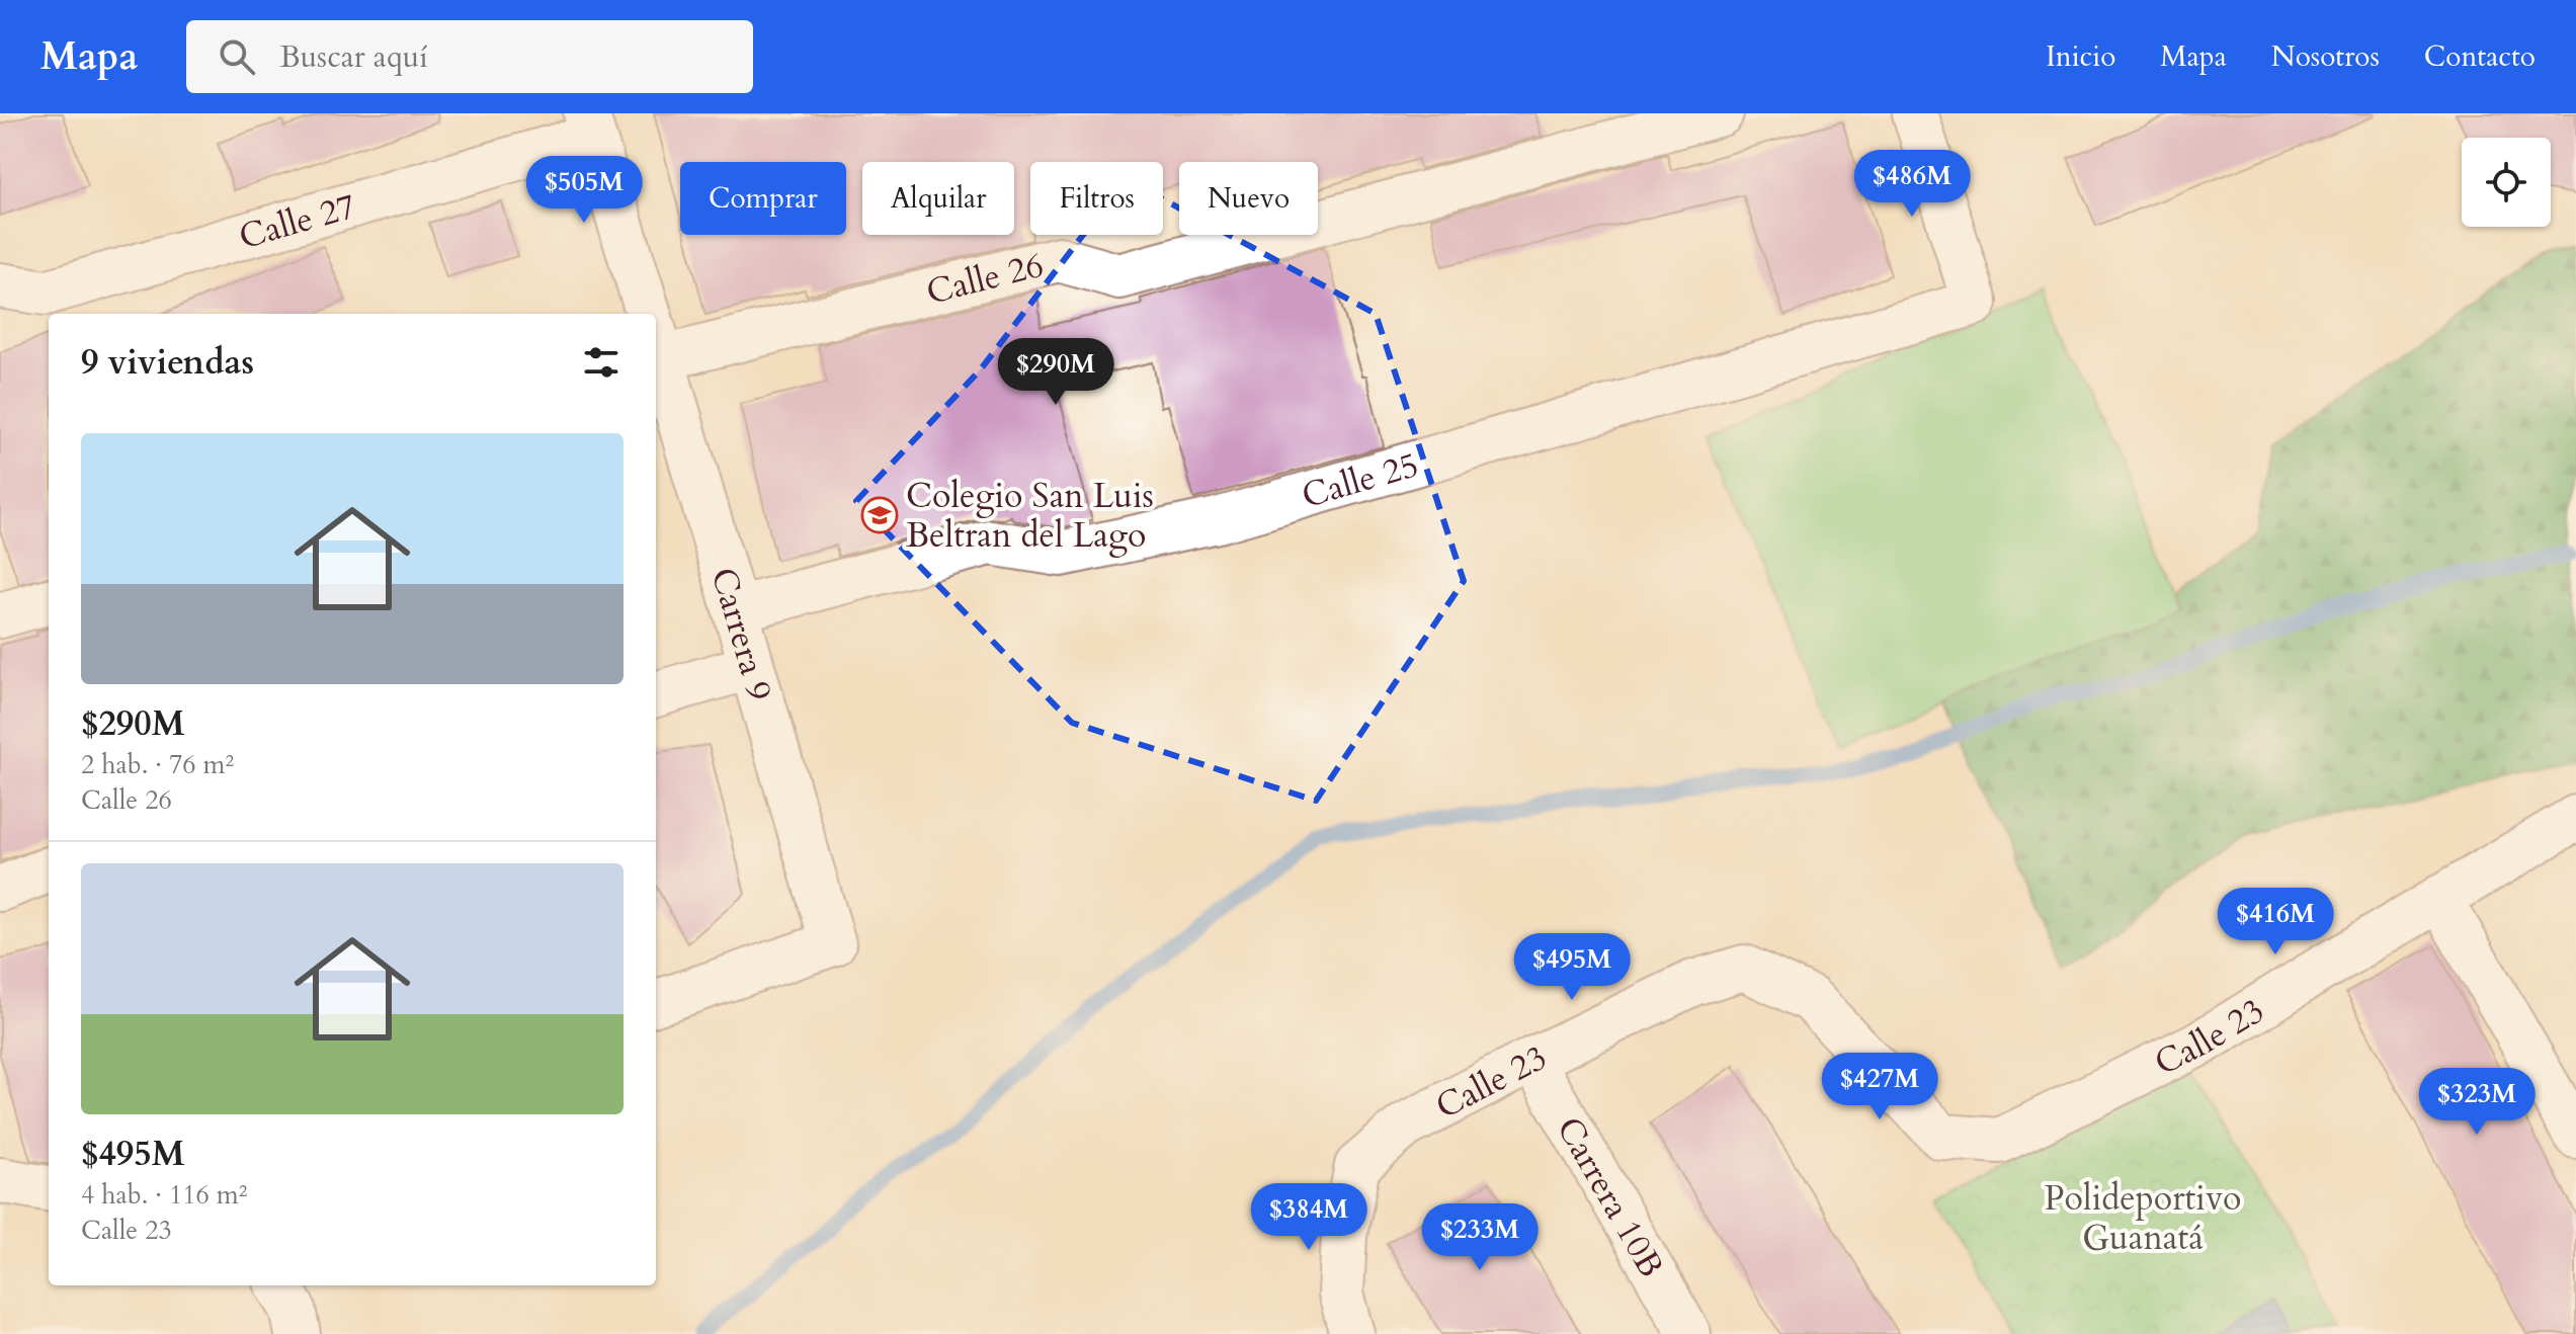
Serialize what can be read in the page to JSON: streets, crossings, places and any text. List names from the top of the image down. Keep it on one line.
{"streets":{"street":["Calle 27","Calle 26","Calle 25","Carrera 9","Calle 23","Carrera 10B"]},"crossings":[["Calle 27","Carrera 9"],["Calle 25","Carrera 9"],["Calle 23","Carrera 10B"]],"parks":["Polideportivo Guanatá"],"places":{"school or university":["Colegio San Luis Beltran del Lago"]},"page":{"header":"Mapa","search":"Buscar aquí","nav":["Inicio","Mapa","Nosotros","Contacto"],"price":["$486M","$505M","$290M","$416M","$495M","$427M","$323M","$384M","$233M"],"chip":["Comprar","Alquilar","Filtros","Nuevo"],"heading":"9 viviendas","list":[{"name":"$290M","note":"2 hab. · 76 m² · Calle 26"},{"name":"$495M","note":"4 hab. · 116 m² · Calle 23"}]}}
